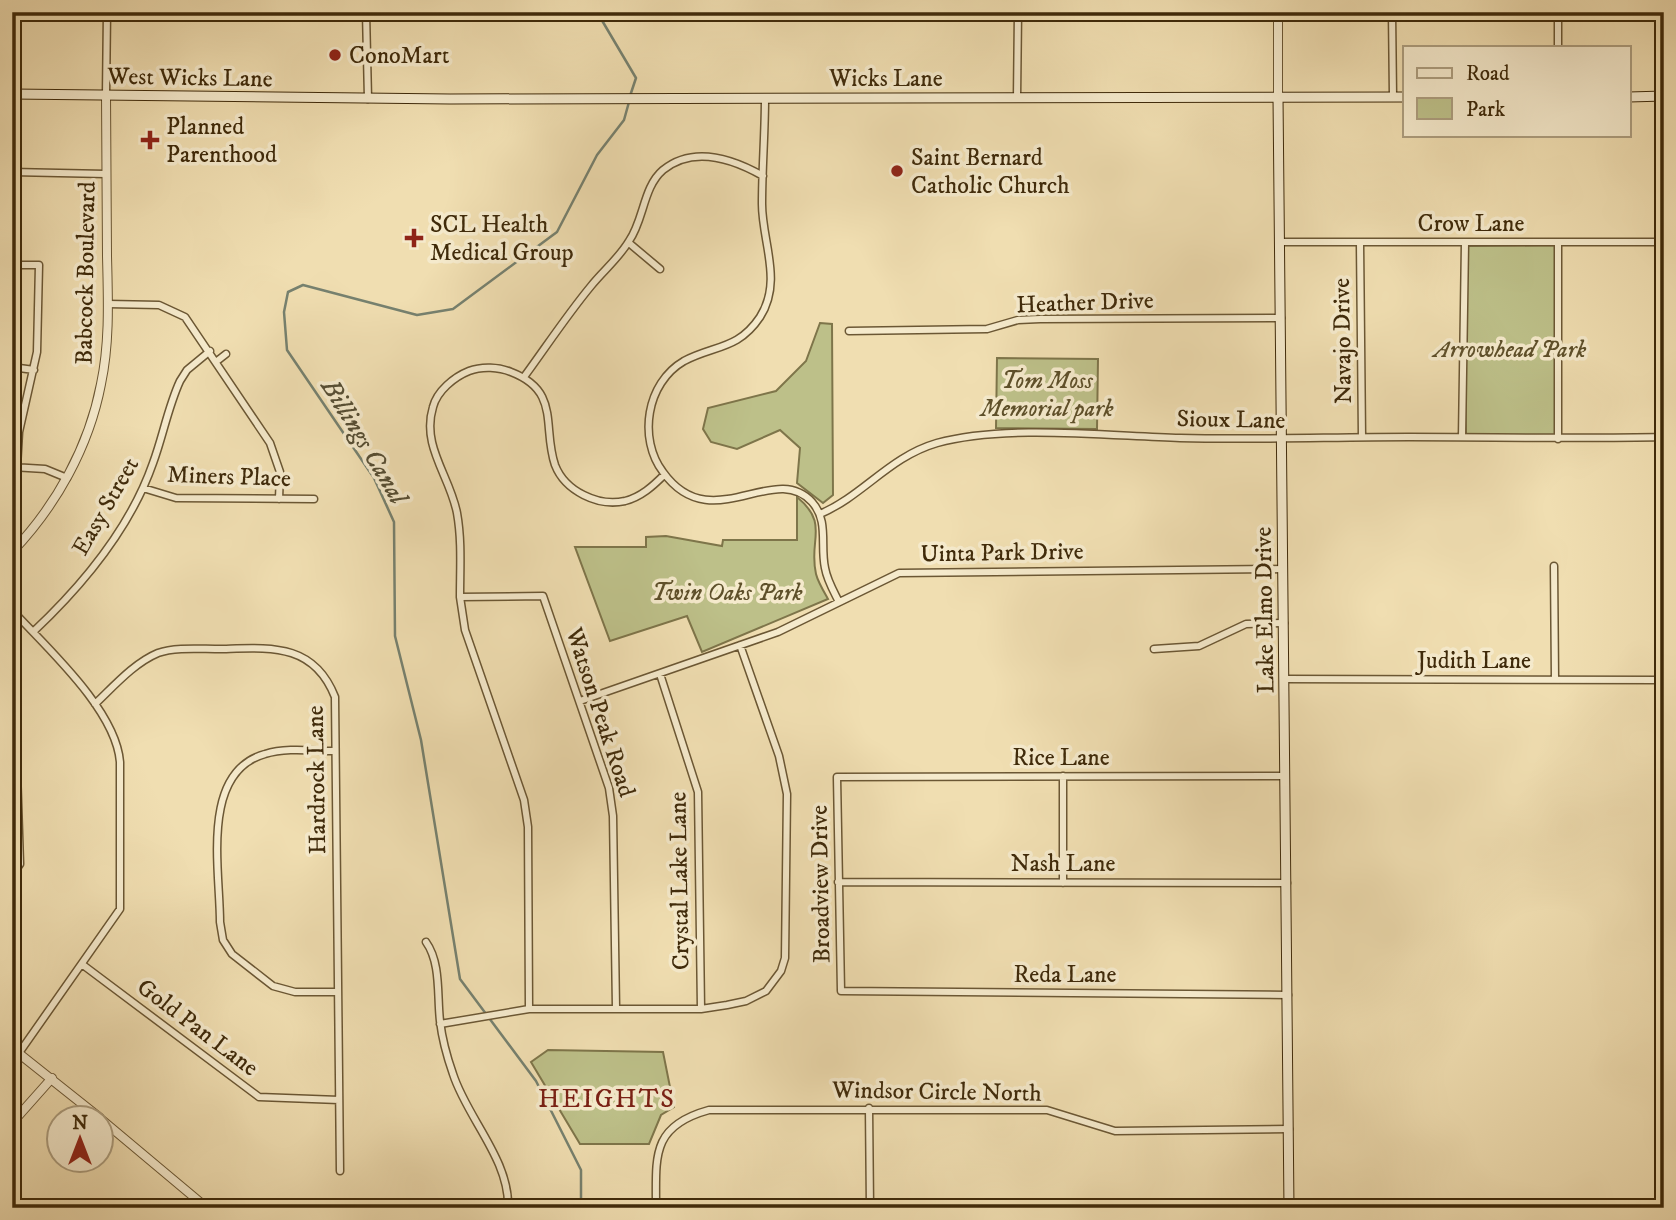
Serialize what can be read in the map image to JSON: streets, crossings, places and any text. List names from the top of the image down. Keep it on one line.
{"streets":{"main road":["West Wicks Lane","Wicks Lane","Lake Elmo Drive"],"street":["Crow Lane","Babcock Boulevard","Heather Drive","Navajo Drive","Sioux Lane","Miners Place","Easy Street","Uinta Park Drive","Judith Lane","Watson Peak Road","Rice Lane","Hardrock Lane","Nash Lane","Crystal Lake Lane","Broadview Drive","Reda Lane","Gold Pan Lane","Windsor Circle North"]},"crossings":[["West Wicks Lane","Wicks Lane"],["West Wicks Lane","Babcock Boulevard"],["Wicks Lane","Lake Elmo Drive"],["Crow Lane","Navajo Drive"],["Crow Lane","Lake Elmo Drive"],["Heather Drive","Lake Elmo Drive"],["Navajo Drive","Sioux Lane"],["Sioux Lane","Lake Elmo Drive"],["Miners Place","Easy Street"],["Uinta Park Drive","Lake Elmo Drive"],["Uinta Park Drive","Watson Peak Road"],["Uinta Park Drive","Crystal Lake Lane"],["Lake Elmo Drive","Judith Lane"],["Lake Elmo Drive","Rice Lane"],["Lake Elmo Drive","Nash Lane"],["Lake Elmo Drive","Reda Lane"],["Lake Elmo Drive","Windsor Circle North"],["Rice Lane","Broadview Drive"],["Hardrock Lane","Gold Pan Lane"],["Nash Lane","Broadview Drive"],["Broadview Drive","Reda Lane"]],"districts":["HEIGHTS"],"water":["Billings Canal"],"parks":["Arrowhead Park","Tom Moss Memorial park","Twin Oaks Park"],"places":{"other":["ConoMart","Saint Bernard Catholic Church"],"health":["Planned Parenthood","SCL Health Medical Group"]},"legend":["Road","Park"],"north":"top"}
